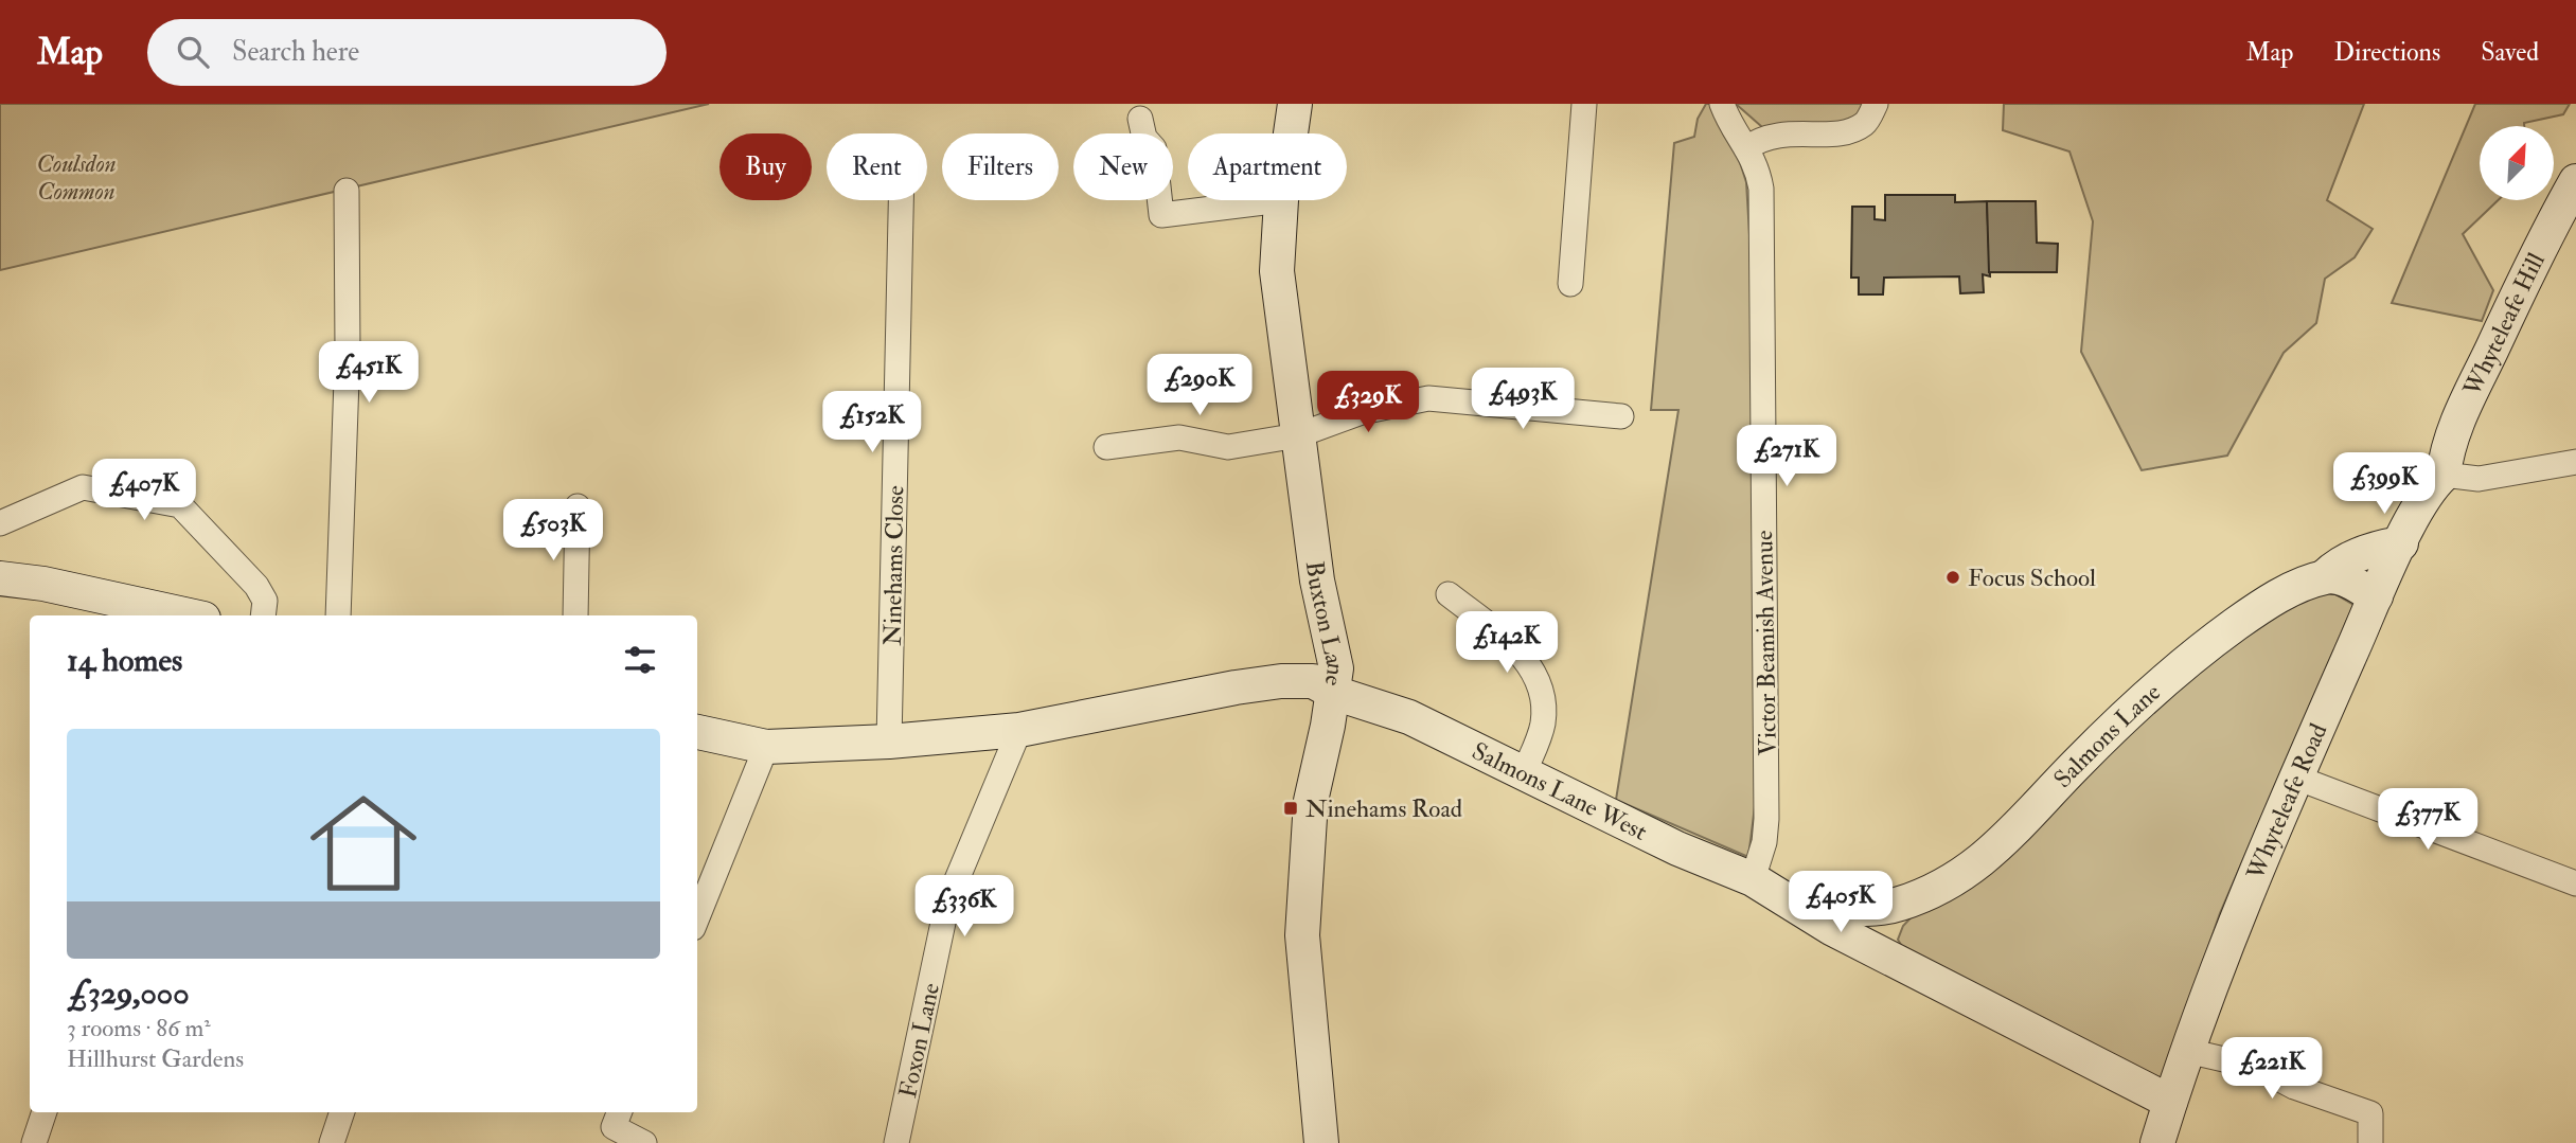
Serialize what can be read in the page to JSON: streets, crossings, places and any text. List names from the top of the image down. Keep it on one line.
{"streets":{"street":["Whyteleafe Hill","Ninehams Close","Buxton Lane","Victor Beamish Avenue","Salmons Lane","Salmons Lane West","Whyteleafe Road","Foxon Lane"]},"crossings":[["Whyteleafe Hill","Whyteleafe Road"],["Buxton Lane","Salmons Lane West"],["Victor Beamish Avenue","Salmons Lane West"],["Salmons Lane","Salmons Lane West"],["Salmons Lane","Whyteleafe Road"],["Salmons Lane West","Whyteleafe Road"]],"parks":["Coulsdon Common"],"places":{"other":["Focus School"],"transit":["Ninehams Road"]},"north":"top right","page":{"header":"Map","search":"Search here","nav":["Map","Directions","Saved"],"chip":["Buy","Rent","Filters","New","Apartment"],"price":["£451K","£290K","£493K","£329K","£152K","£271K","£399K","£407K","£503K","£142K","£377K","£405K","£336K","£221K"],"heading":"14 homes","list":[{"name":"£329,000","note":"3 rooms · 86 m² · Hillhurst Gardens"}]}}
